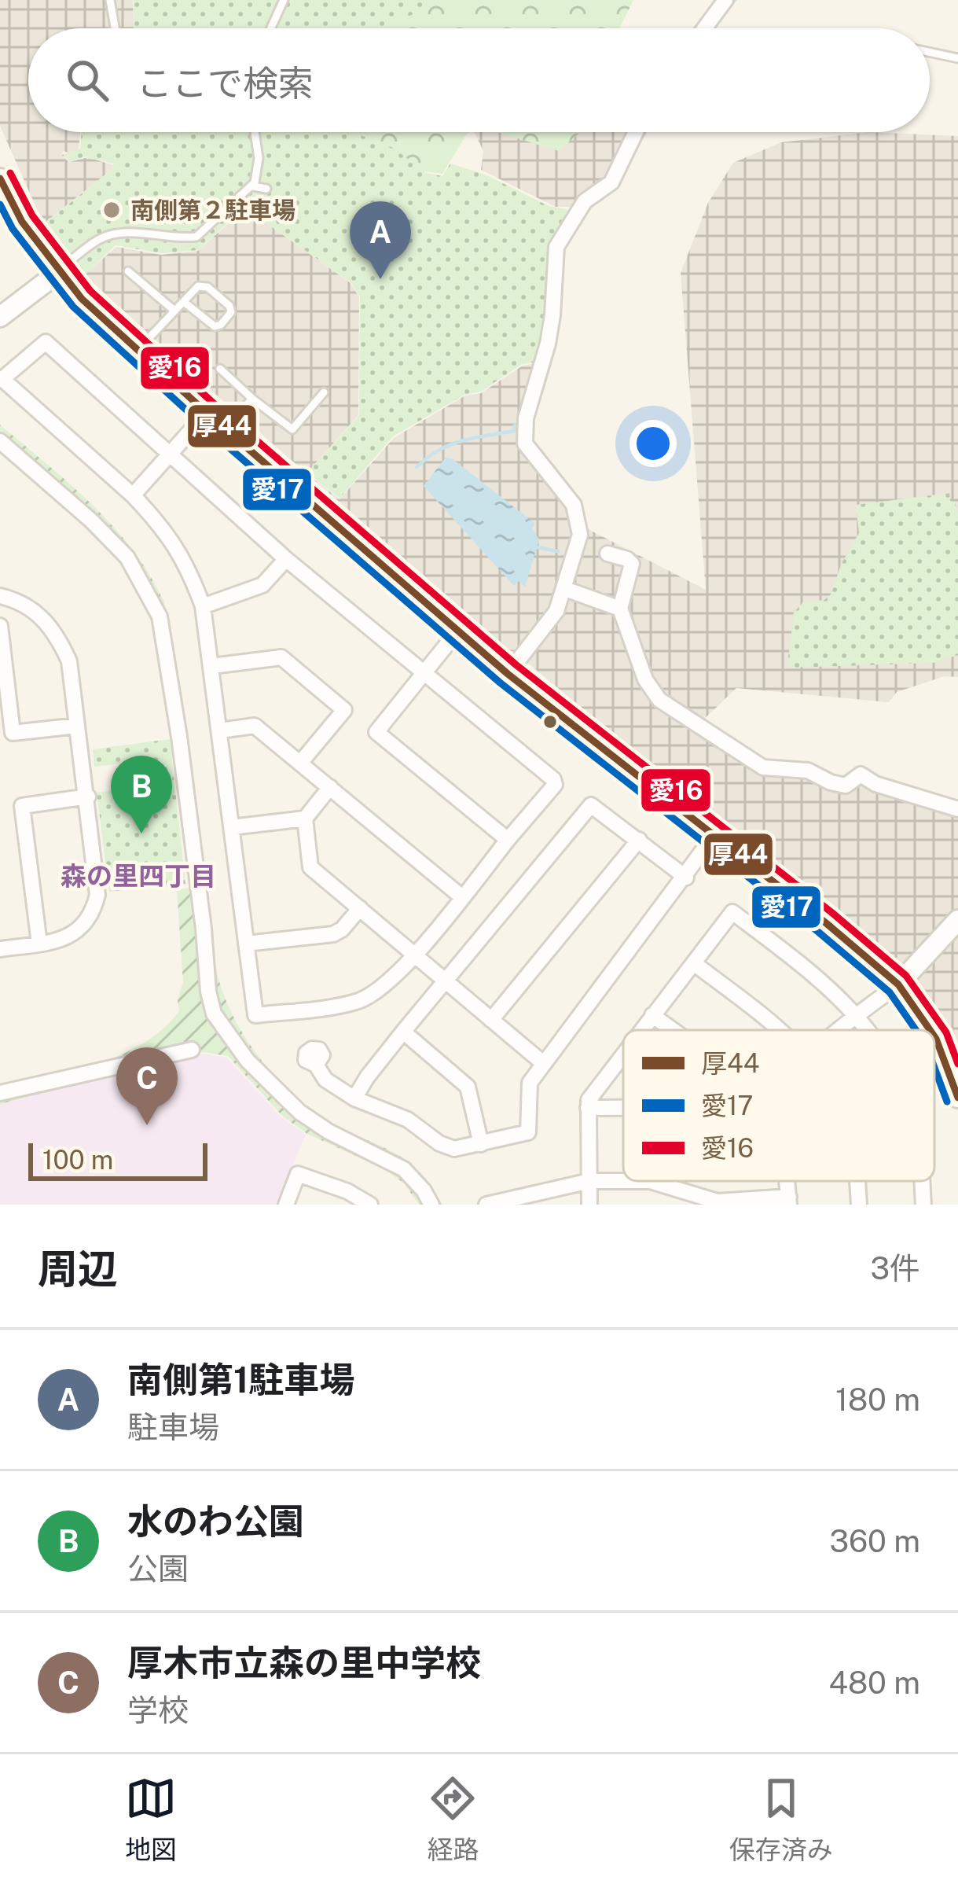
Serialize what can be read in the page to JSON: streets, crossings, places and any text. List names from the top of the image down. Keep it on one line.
{"districts":["森の里四丁目"],"places":["南側第２駐車場"],"lines":["transit line 愛16","transit line 厚44","transit line 愛17"],"legend":["厚44","愛17","愛16"],"scale_bar":"100 m","page":{"search":"ここで検索","pins":["A","B","C"],"scale":"100 m","heading":["周辺","3件"],"list":[{"mark":"A","name":"南側第1駐車場","note":"駐車場","value":"180 m"},{"mark":"B","name":"水のわ公園","note":"公園","value":"360 m"},{"mark":"C","name":"厚木市立森の里中学校","note":"学校","value":"480 m"}],"nav":["地図","経路","保存済み"]}}
